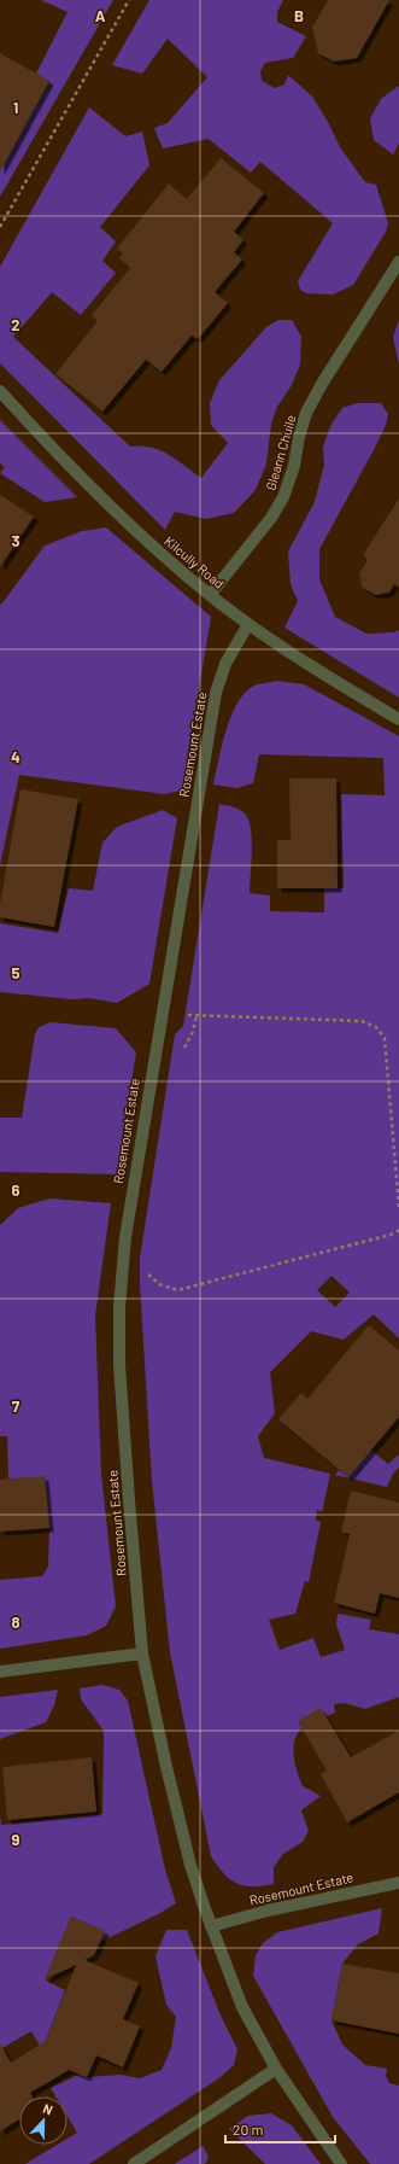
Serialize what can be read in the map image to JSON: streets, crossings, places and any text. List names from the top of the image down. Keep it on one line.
{"streets":{"street":["Gleann Chuile","Kilcully Road","Rosemount Estate"]},"crossings":[["Gleann Chuile","Kilcully Road"],["Kilcully Road","Rosemount Estate"]],"scale_bar":"20 m","north":"top","grid":{"columns":["A","B"],"rows":["1","2","3","4","5","6","7","8","9"]}}
